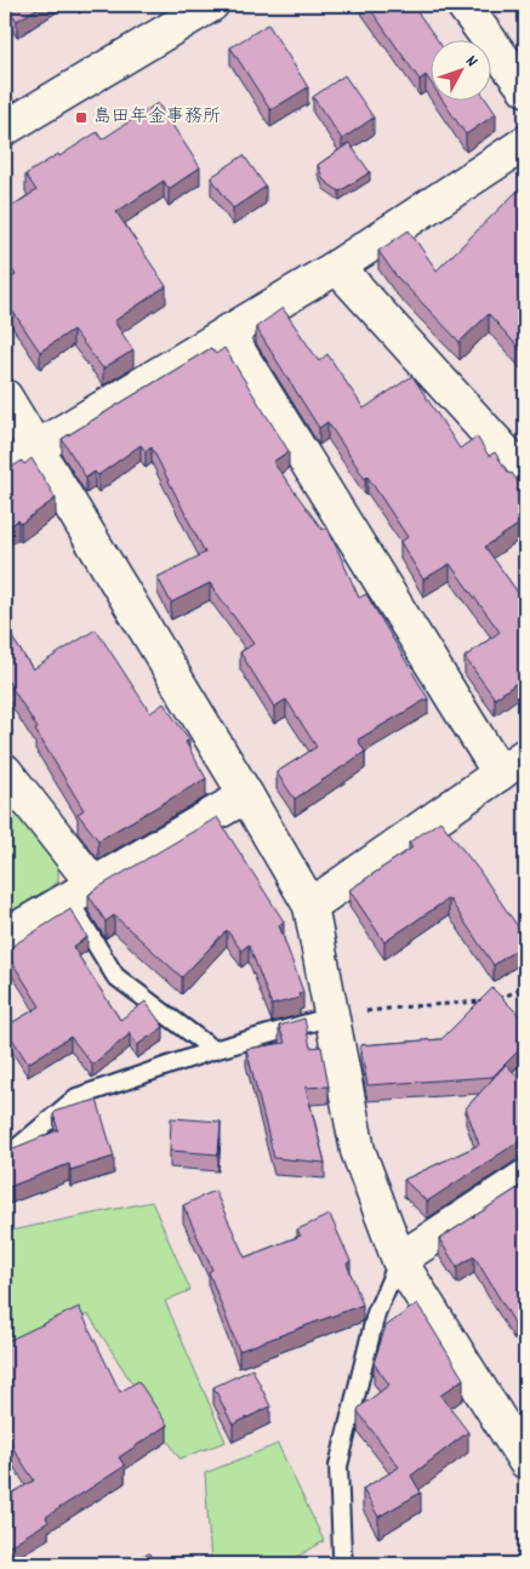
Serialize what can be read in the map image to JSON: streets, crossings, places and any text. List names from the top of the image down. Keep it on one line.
{"places":{"transit":["島田年金事務所"]},"north":"top right"}
